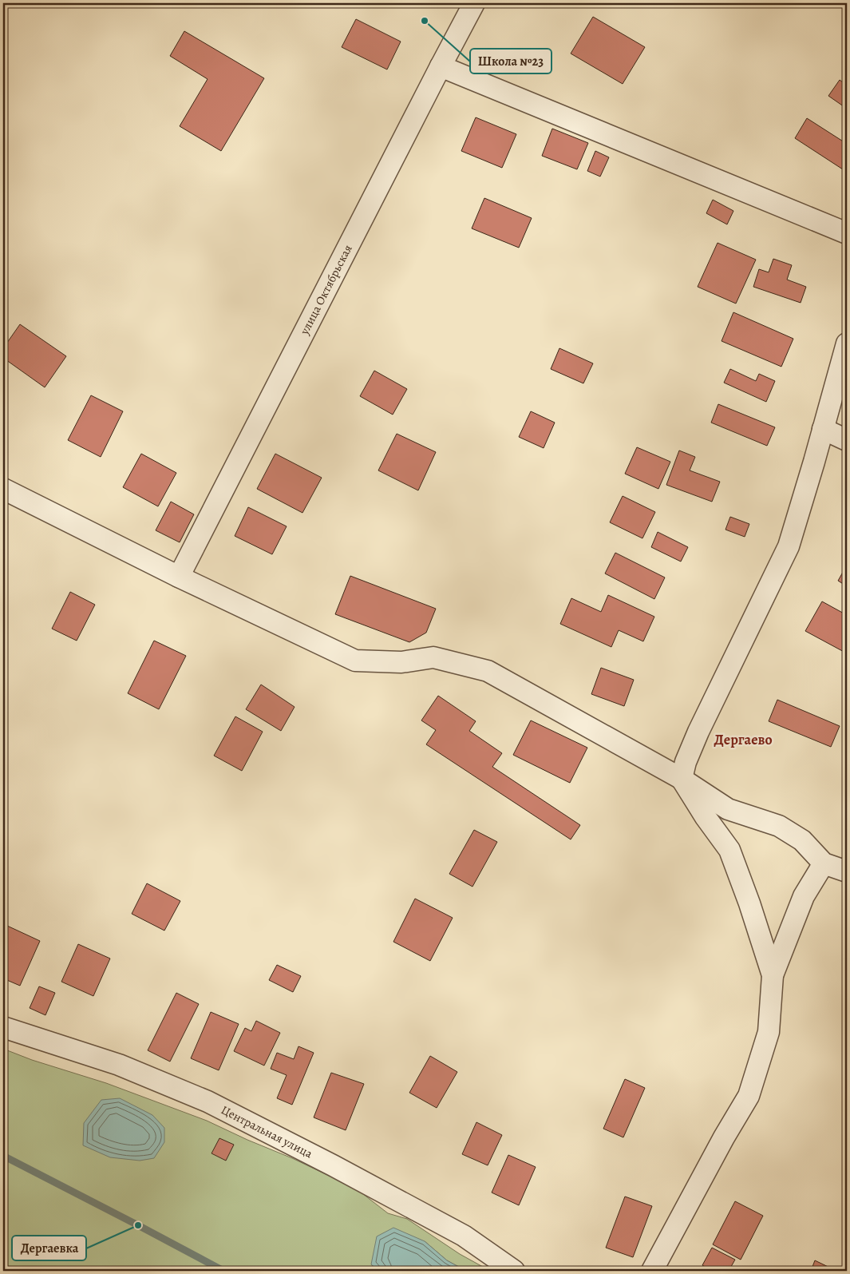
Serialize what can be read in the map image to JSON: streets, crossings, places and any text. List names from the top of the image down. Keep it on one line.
{"streets":{"street":["улица Октябрьская","Центральная улица"]},"districts":["Дергаево"],"places":["Школа №23","Дергаевка"]}
